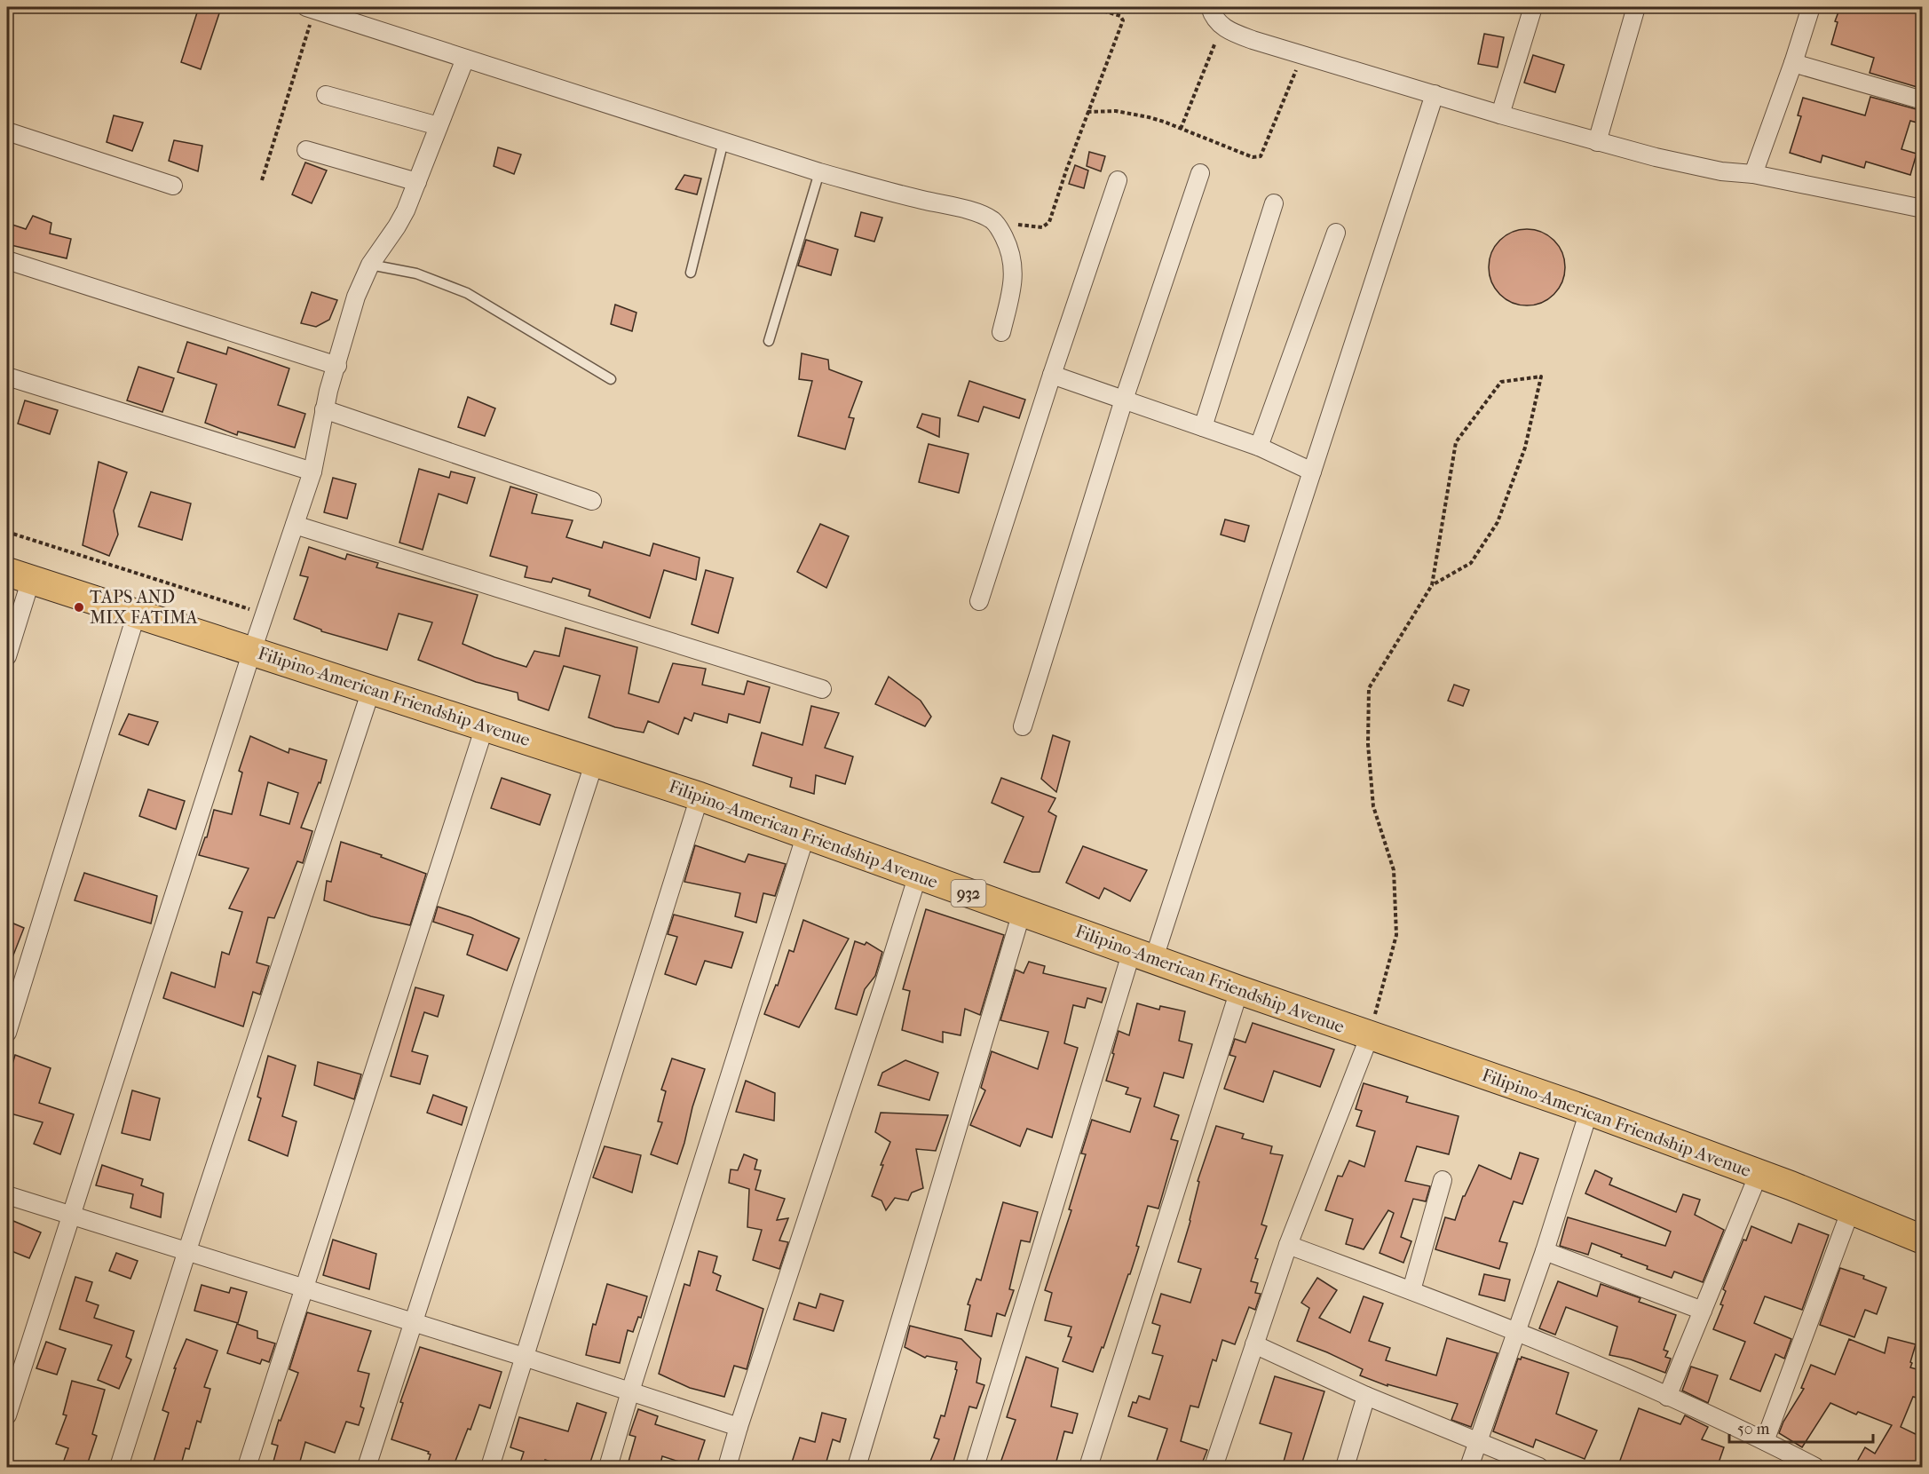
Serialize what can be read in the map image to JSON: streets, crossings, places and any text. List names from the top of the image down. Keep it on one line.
{"streets":{"main road":["Filipino-American Friendship Avenue","932"]},"places":["TAPS AND MIX FATIMA"],"scale_bar":"50 m"}
